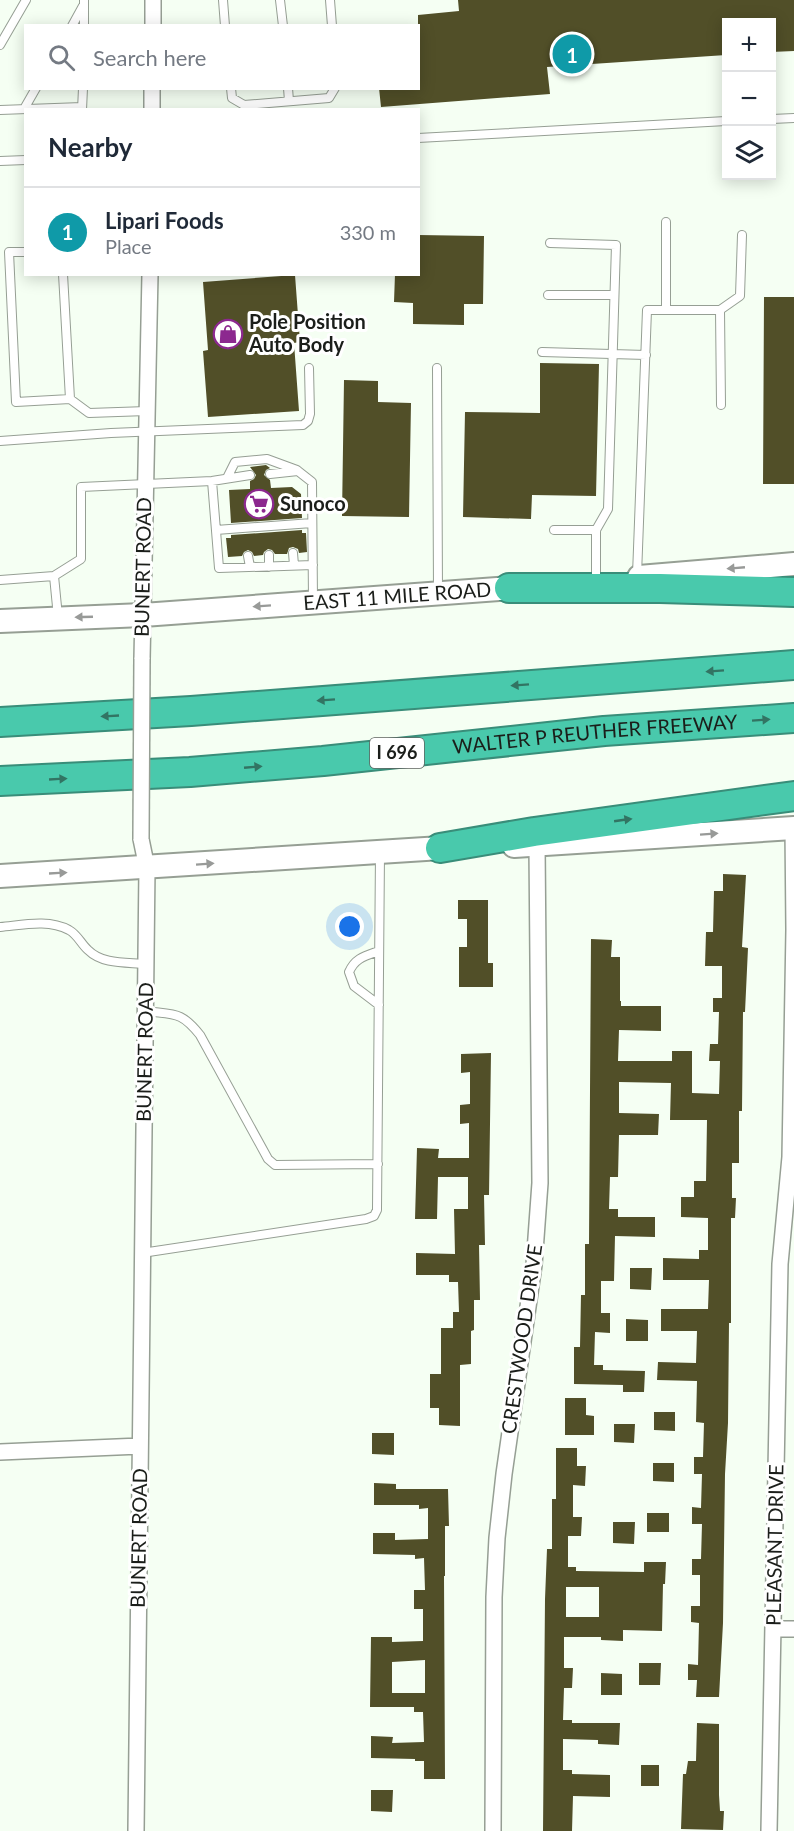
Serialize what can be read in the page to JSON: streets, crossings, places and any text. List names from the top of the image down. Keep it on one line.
{"streets":{"highway":["WALTER P REUTHER FREEWAY","I 696"],"main road":["EAST 11 MILE ROAD"],"street":["BUNERT ROAD","CRESTWOOD DRIVE","PLEASANT DRIVE"]},"crossings":[["BUNERT ROAD","EAST 11 MILE ROAD"]],"one_way":["EAST 11 MILE ROAD"],"places":{"shop":["Pole Position Auto Body"],"supermarket":["Sunoco"]},"page":{"map_buttons":["+","−"],"search":"Search here","pins":"1","heading":"Nearby","list":[{"mark":"1","name":"Lipari Foods","note":"Place","value":"330 m"}]}}
